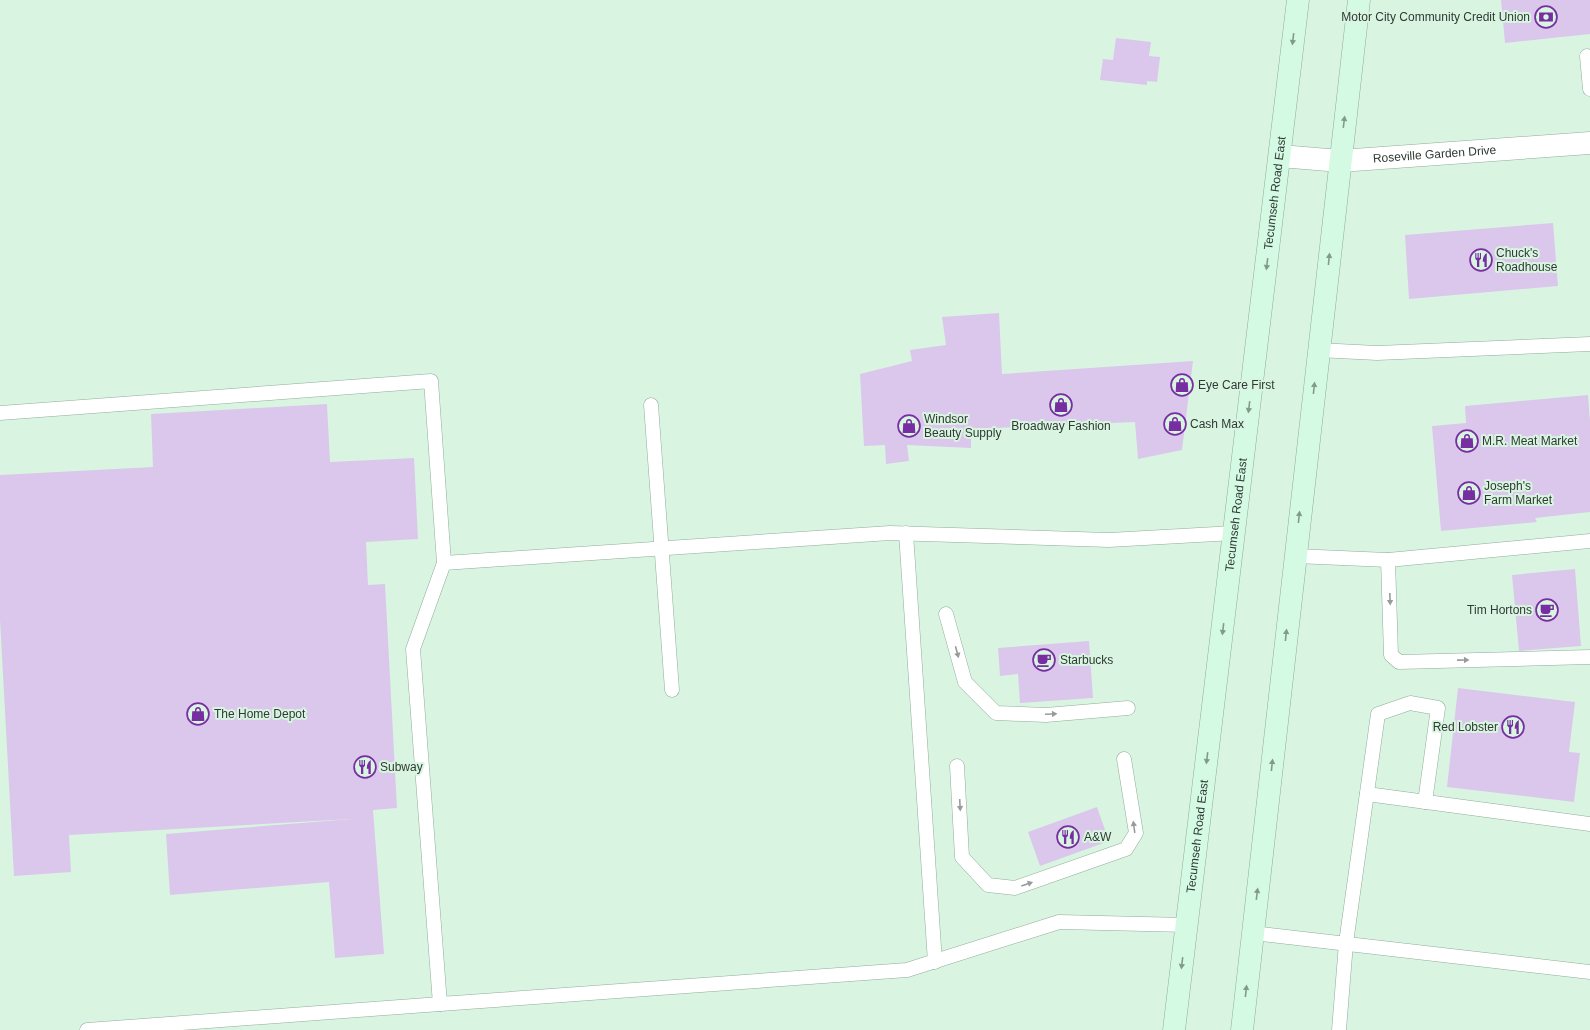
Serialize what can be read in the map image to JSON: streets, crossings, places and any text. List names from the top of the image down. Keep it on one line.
{"streets":{"main road":["Tecumseh Road East"],"street":["Roseville Garden Drive"]},"crossings":[["Roseville Garden Drive","Tecumseh Road East"]],"places":{"bank":["Motor City Community Credit Union"],"restaurant":["Chuck's Roadhouse","Red Lobster","Subway","A&W"],"shop":["Eye Care First","Broadway Fashion","Cash Max","Windsor Beauty Supply","M.R. Meat Market","Joseph's Farm Market","The Home Depot"],"cafe":["Tim Hortons","Starbucks"]}}
